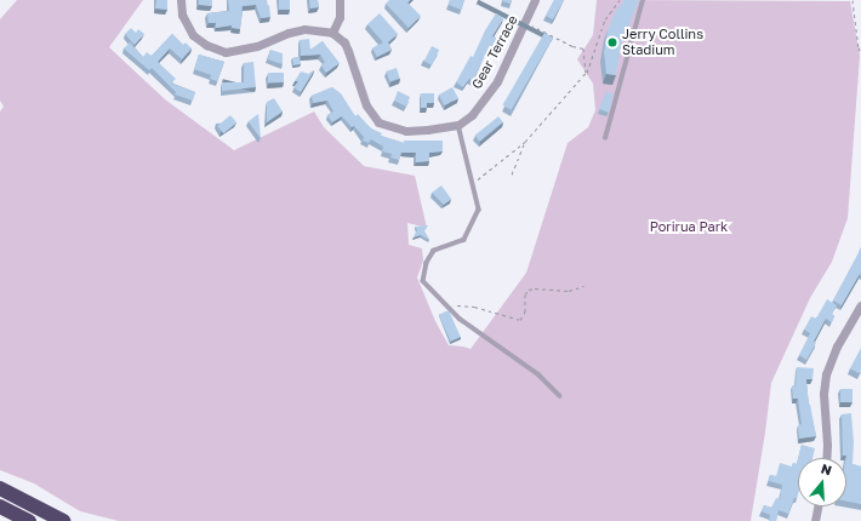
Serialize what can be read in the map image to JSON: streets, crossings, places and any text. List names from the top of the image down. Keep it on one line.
{"streets":{"street":["Gear Terrace"]},"parks":["Porirua Park"],"places":["Jerry Collins Stadium"],"north":"top"}
